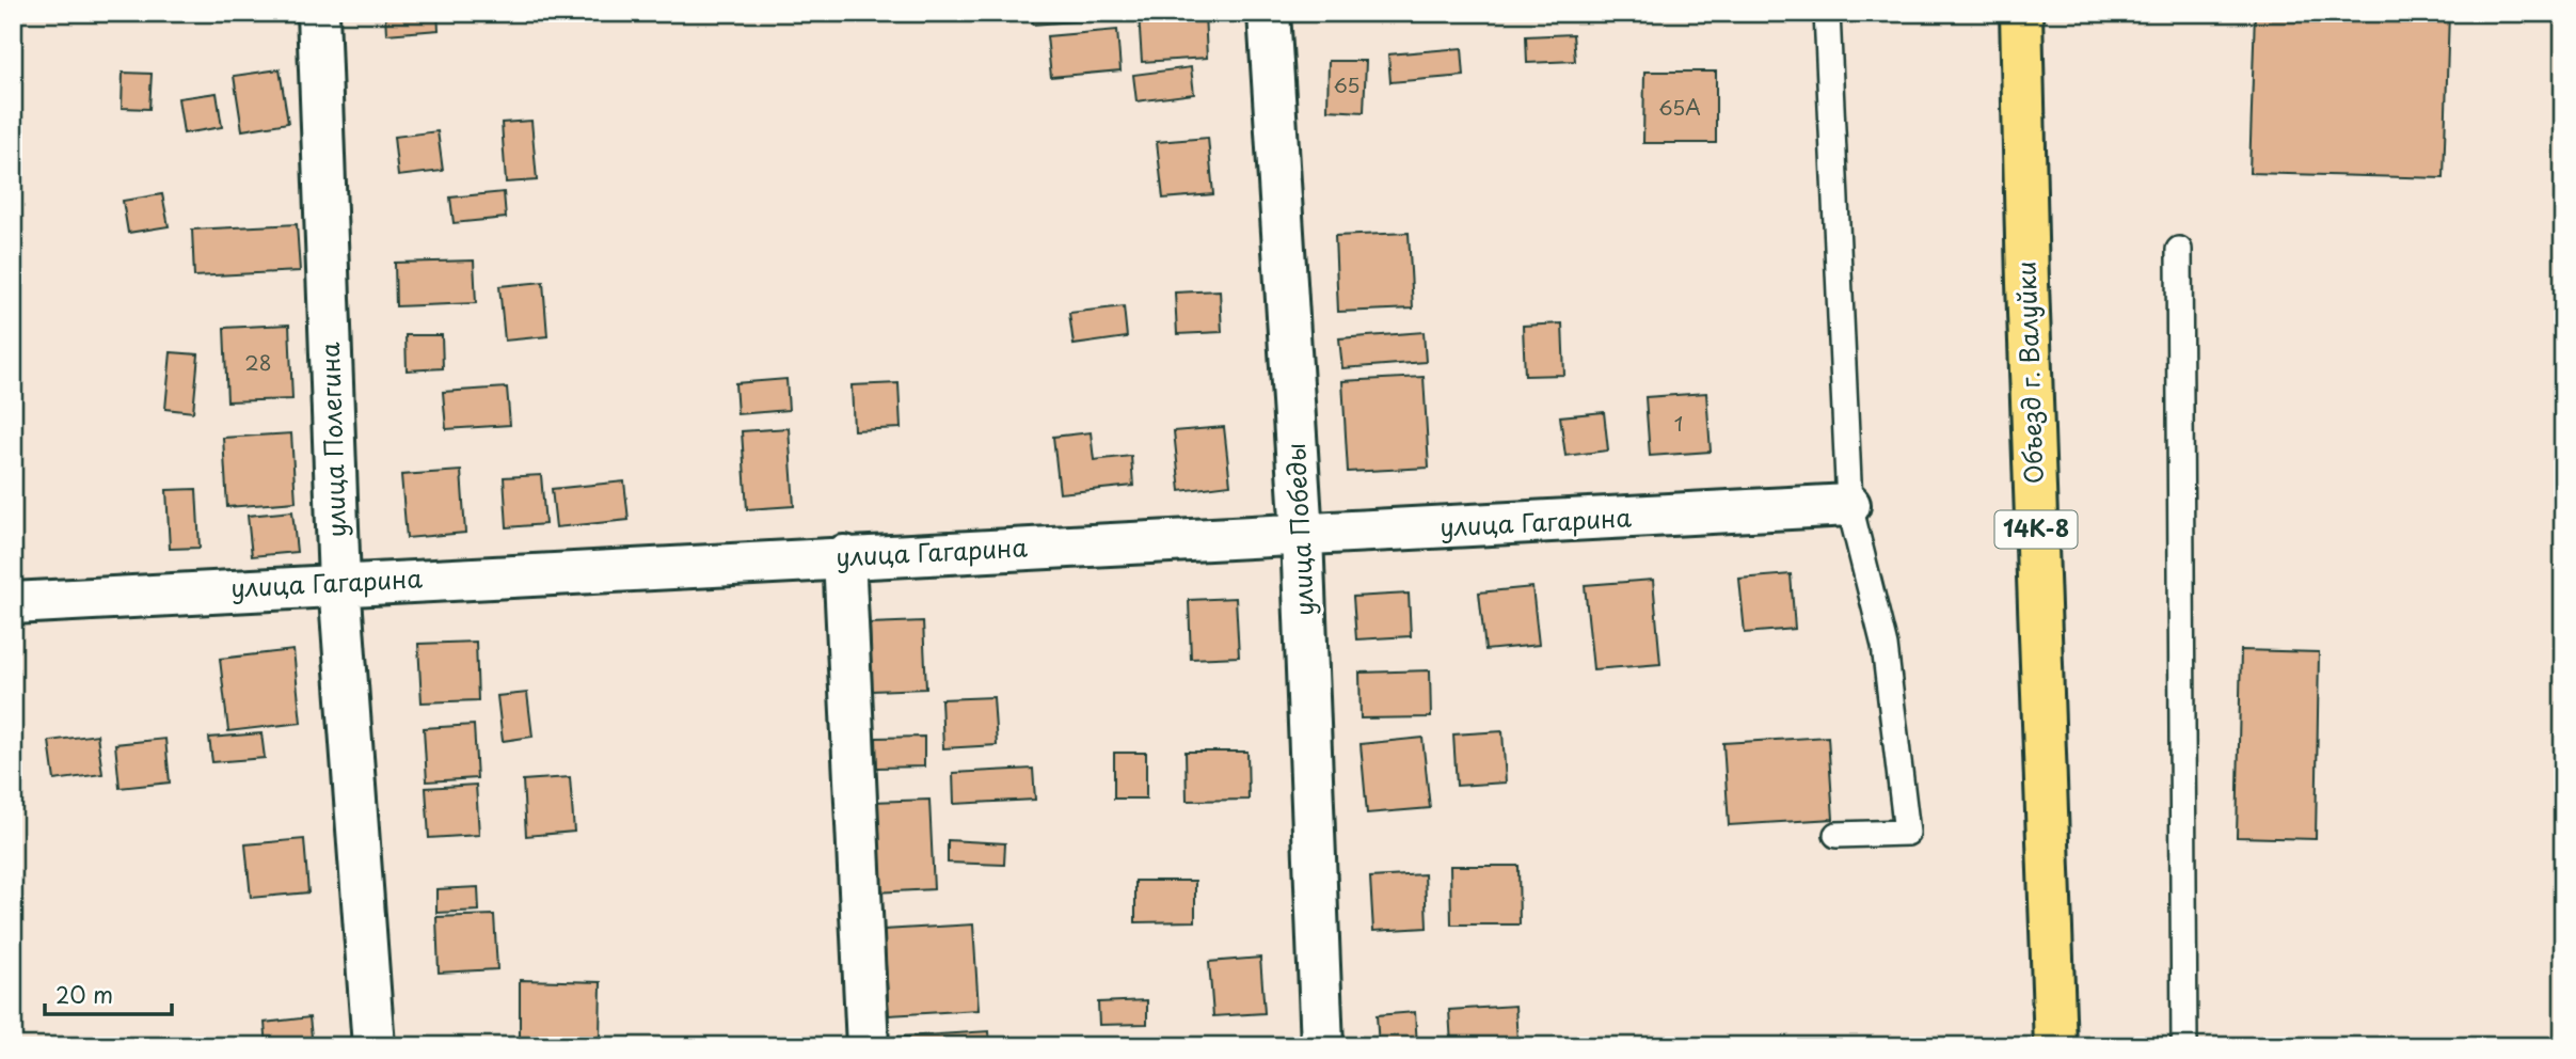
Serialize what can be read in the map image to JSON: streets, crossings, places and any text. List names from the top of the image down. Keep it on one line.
{"streets":{"main road":["Объезд г. Валуйки","14К-8"],"street":["улица Полегина","улица Гагарина","улица Победы"]},"crossings":[["улица Полегина","улица Гагарина"],["улица Гагарина","улица Победы"]],"house_numbers":["65","65А","28","1"],"scale_bar":"20 m"}
